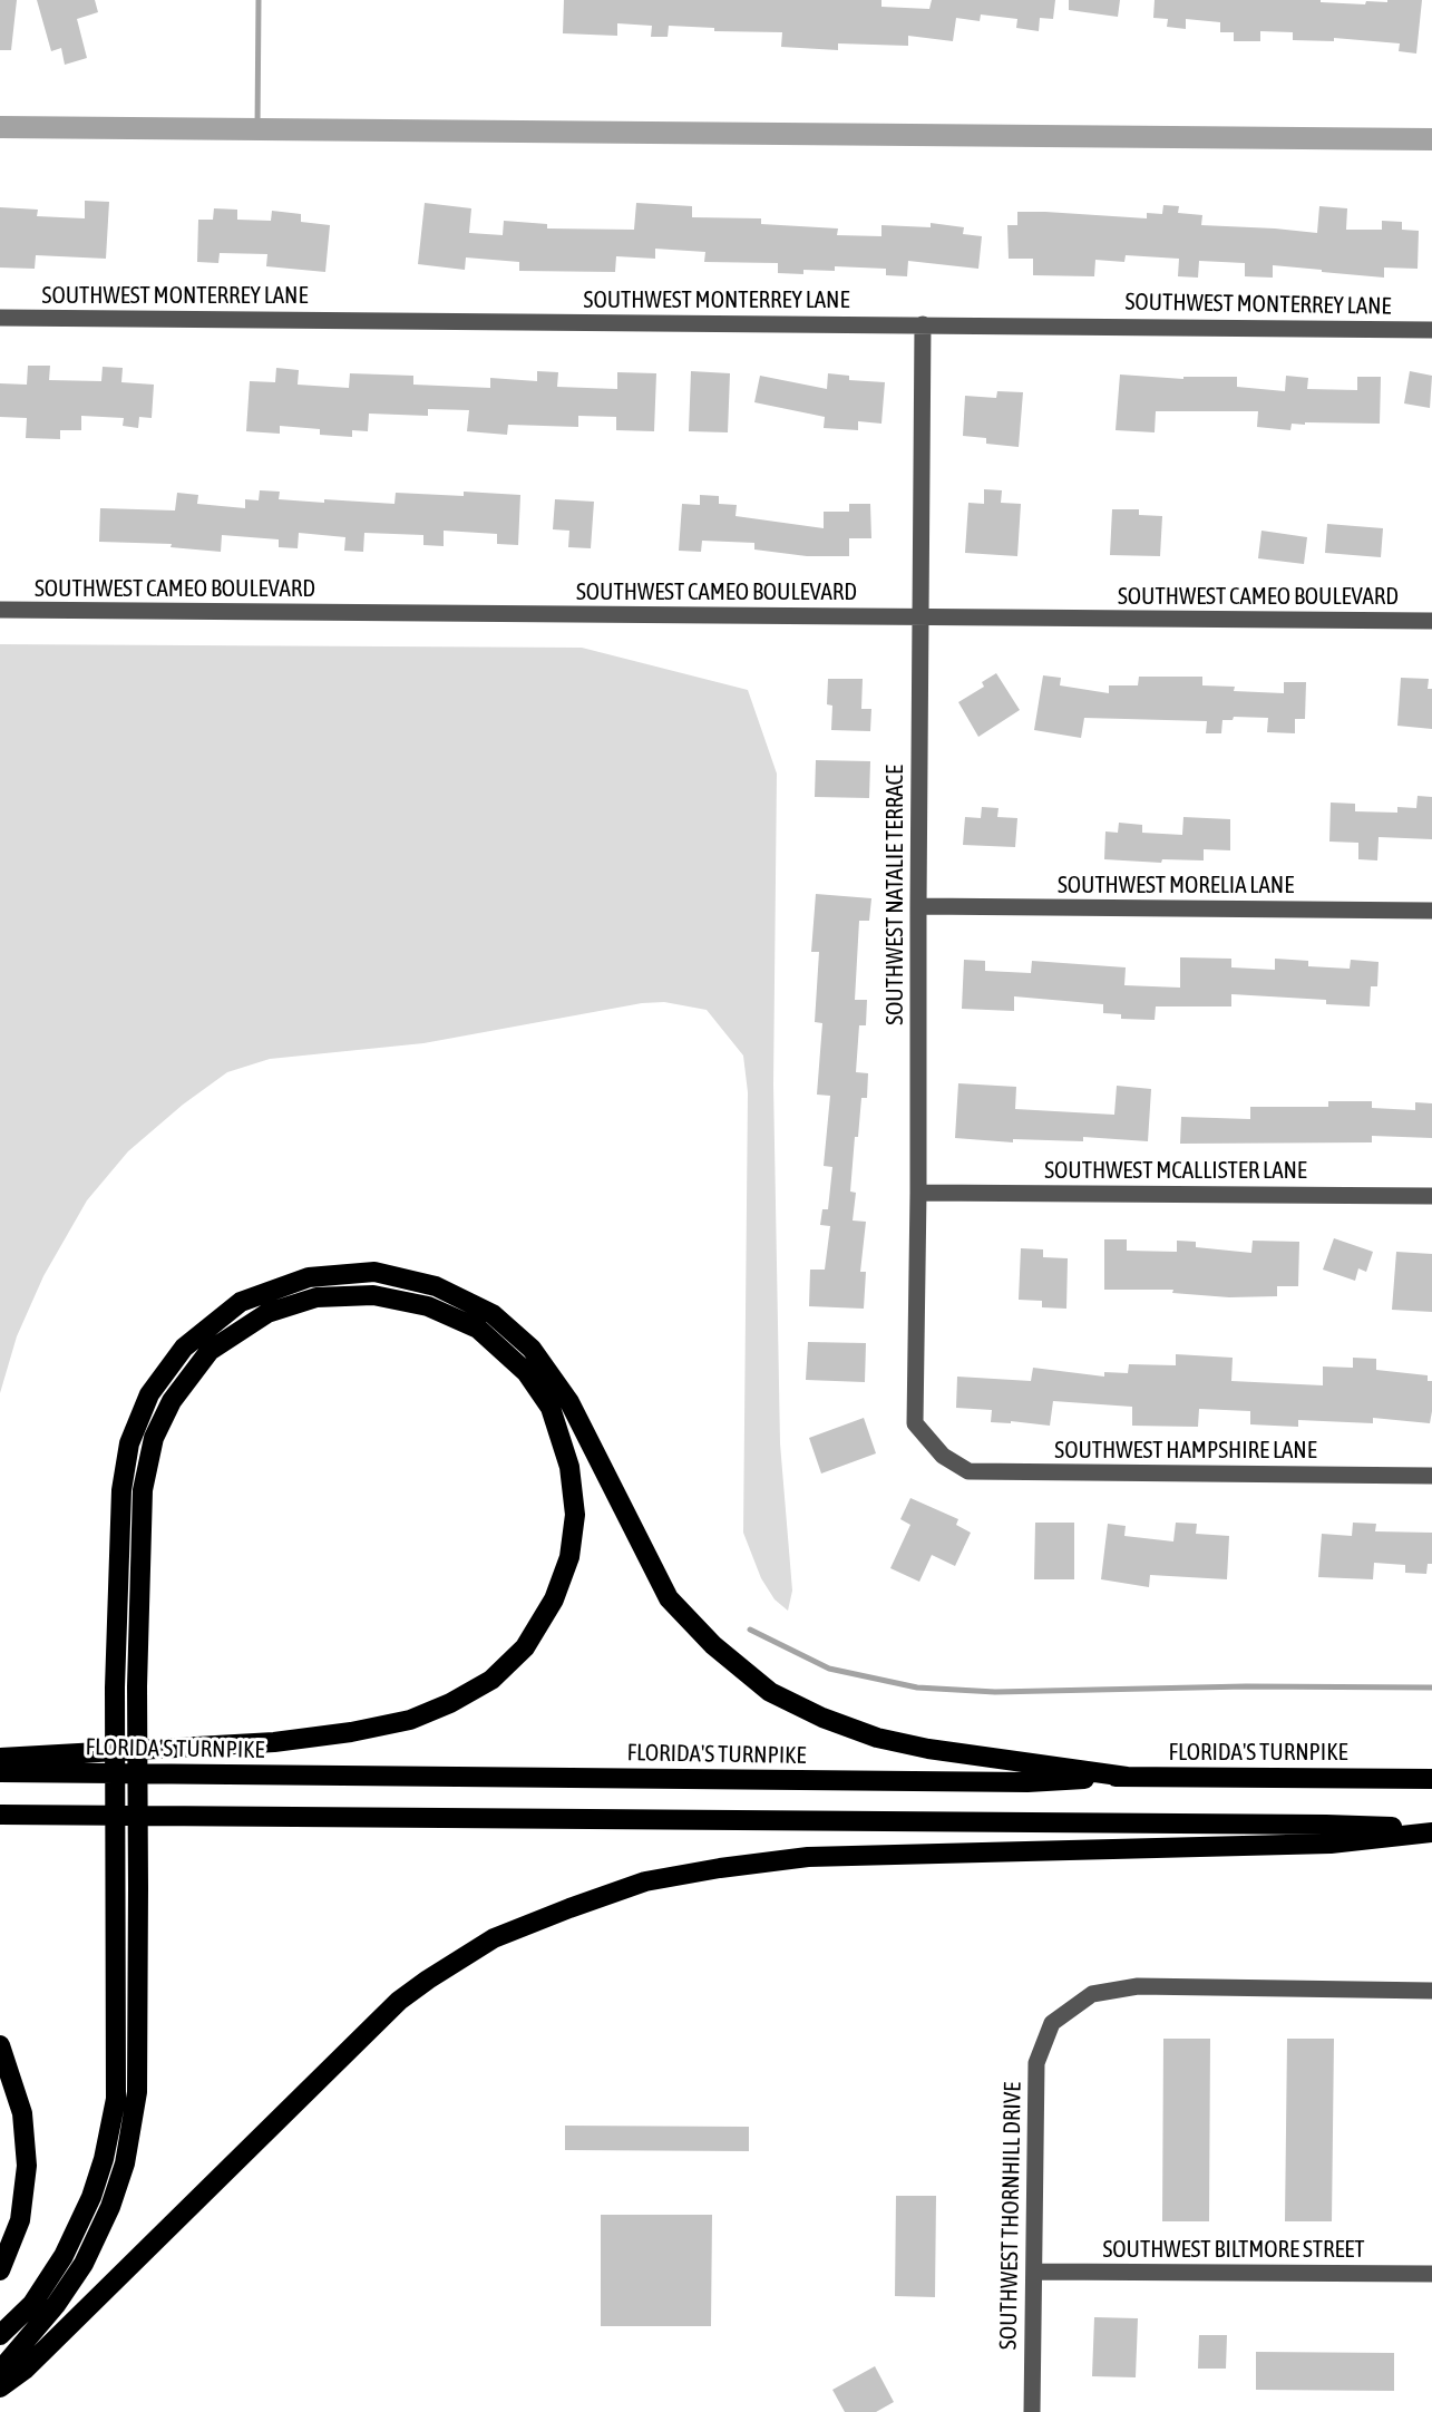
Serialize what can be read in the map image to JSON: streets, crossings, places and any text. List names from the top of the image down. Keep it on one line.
{"streets":{"highway":["FLORIDA'S TURNPIKE"],"street":["SOUTHWEST MONTERREY LANE","SOUTHWEST CAMEO BOULEVARD","SOUTHWEST MORELIA LANE","SOUTHWEST NATALIE TERRACE","SOUTHWEST MCALLISTER LANE","SOUTHWEST HAMPSHIRE LANE","SOUTHWEST THORNHILL DRIVE","SOUTHWEST BILTMORE STREET"]},"crossings":[["SOUTHWEST MONTERREY LANE","SOUTHWEST NATALIE TERRACE"],["SOUTHWEST CAMEO BOULEVARD","SOUTHWEST NATALIE TERRACE"],["SOUTHWEST MORELIA LANE","SOUTHWEST NATALIE TERRACE"],["SOUTHWEST NATALIE TERRACE","SOUTHWEST MCALLISTER LANE"],["SOUTHWEST NATALIE TERRACE","SOUTHWEST HAMPSHIRE LANE"],["SOUTHWEST THORNHILL DRIVE","SOUTHWEST BILTMORE STREET"]]}
